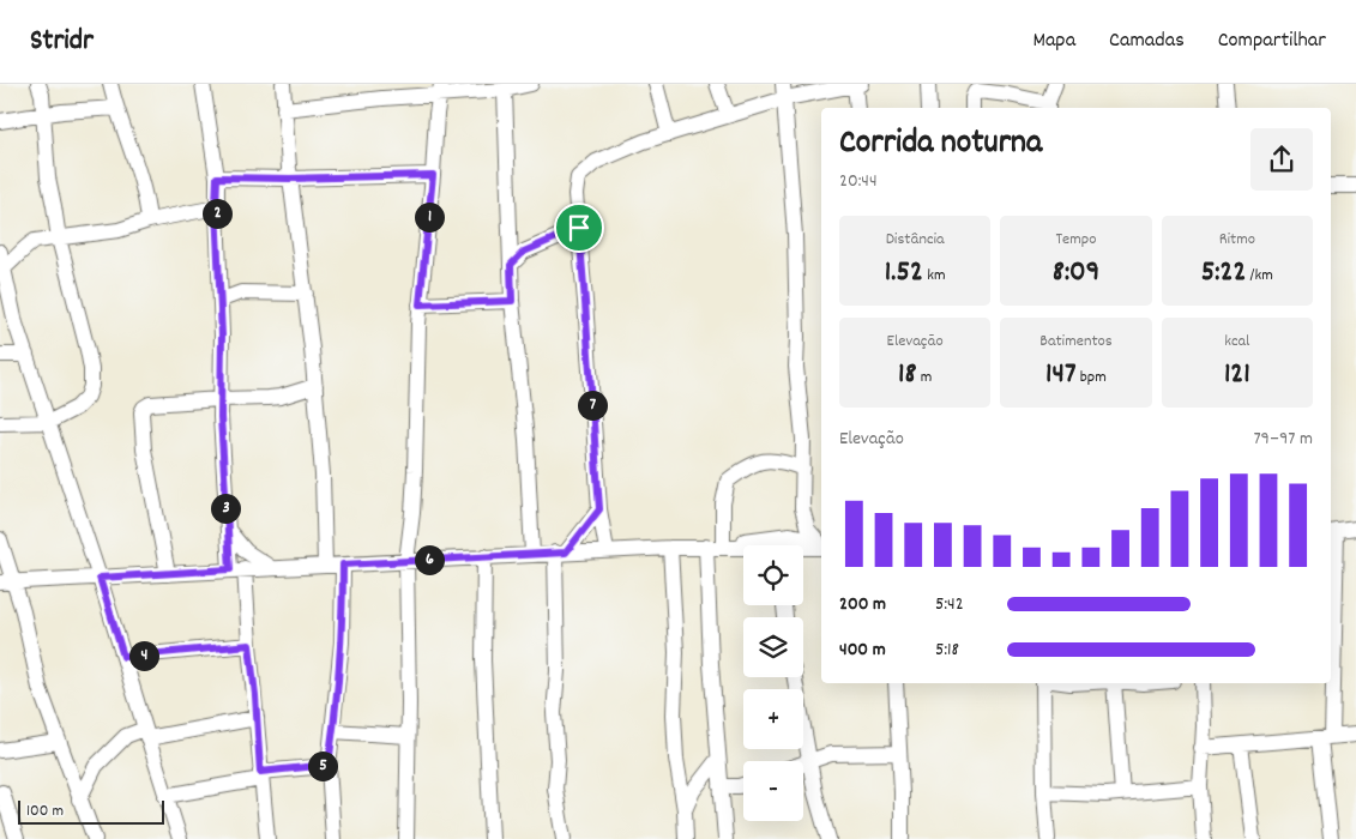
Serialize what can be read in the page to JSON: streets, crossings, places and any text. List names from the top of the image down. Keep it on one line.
{"scale_bar":"100 m","page":{"header":"Stridr","nav":["Mapa","Camadas","Compartilhar"],"heading":["Corrida noturna","20:44"],"pins":["2","1","7","3","6","4","5"],"stats":[["Distância","1.52 km"],["Tempo","8:09"],["Ritmo","5:22 /km"],["Elevação","18 m"],["Batimentos","147 bpm"],["kcal","121"]],"chart":["Elevação","79–97 m"],"map_buttons":["+","−"],"list":[{"name":"200 m","note":"5:42"},{"name":"400 m","note":"5:18"}],"scale":"100 m"}}
